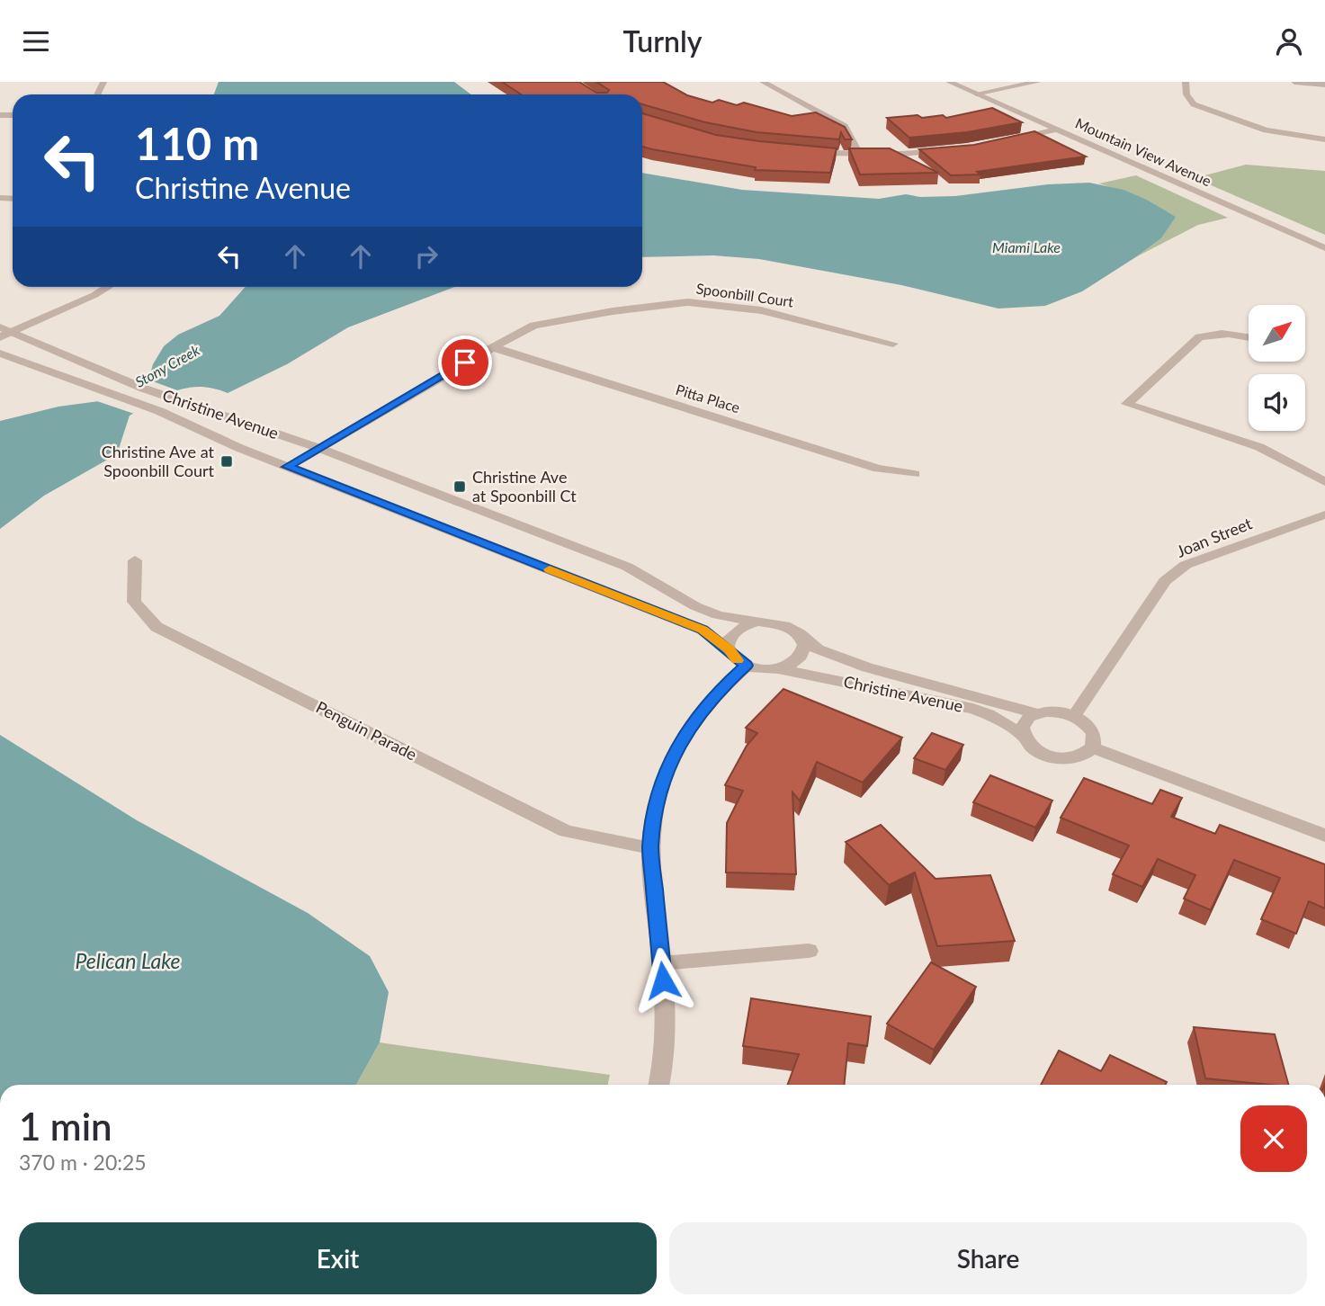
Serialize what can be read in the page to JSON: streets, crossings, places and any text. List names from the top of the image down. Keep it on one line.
{"streets":{"street":["Mountain View Avenue","Spoonbill Court","Pitta Place","Christine Avenue","Joan Street","Penguin Parade"]},"crossings":[["Spoonbill Court","Pitta Place"],["Spoonbill Court","Christine Avenue"],["Christine Avenue","Joan Street"]],"water":["Miami Lake","Stony Creek","Pelican Lake"],"places":{"transit":["Christine Ave at Spoonbill Court","Christine Ave at Spoonbill Ct"]},"north":"top right","page":{"header":"Turnly","turn":["110 m","Christine Avenue"],"heading":["1 min","370 m · 20:25"],"buttons":["Exit","Share"]}}
